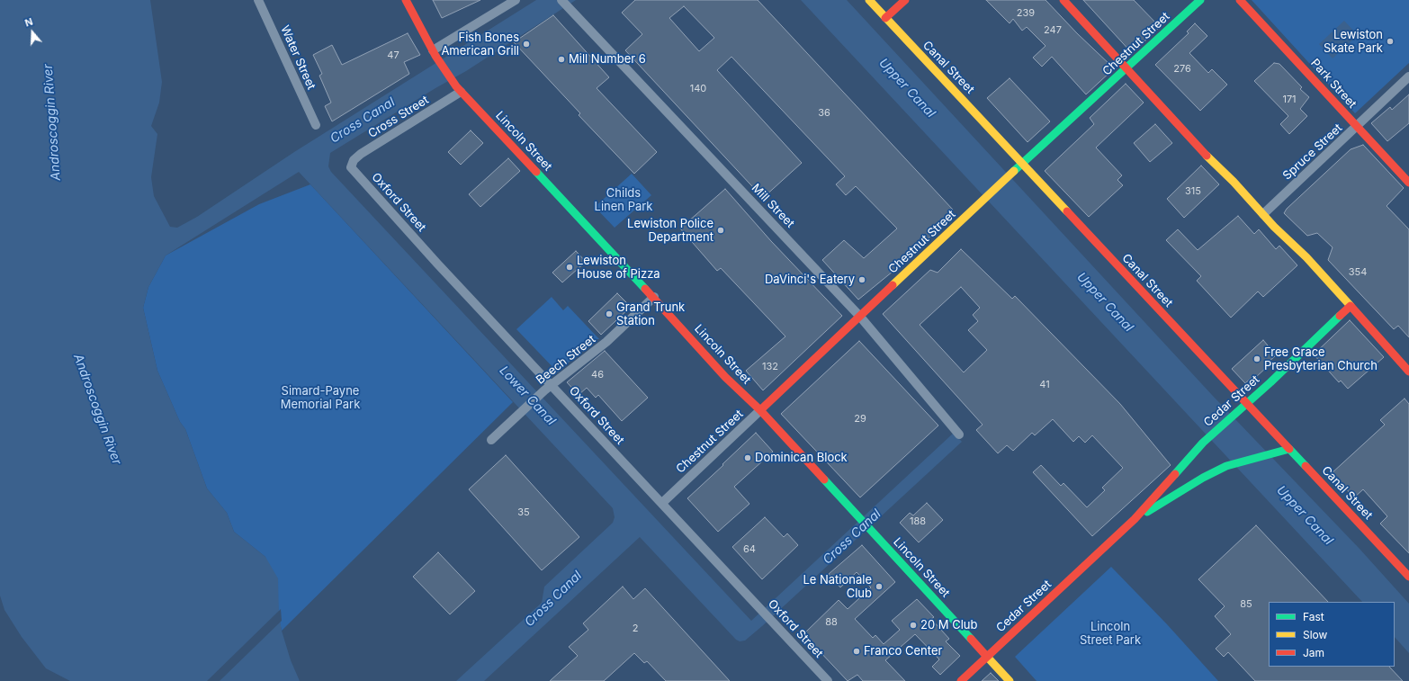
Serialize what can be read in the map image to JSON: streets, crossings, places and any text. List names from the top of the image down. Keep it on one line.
{"streets":{"main road":["Chestnut Street","Canal Street","Park Street","Lincoln Street","Cedar Street"],"street":["Water Street","Cross Street","Spruce Street","Oxford Street","Mill Street","Beech Street"]},"crossings":[["Chestnut Street","Canal Street"],["Chestnut Street","Lincoln Street"],["Chestnut Street","Oxford Street"],["Chestnut Street","Mill Street"],["Canal Street","Cedar Street"],["Park Street","Spruce Street"],["Cross Street","Lincoln Street"],["Cross Street","Oxford Street"],["Lincoln Street","Beech Street"],["Lincoln Street","Cedar Street"],["Oxford Street","Beech Street"]],"water":["Upper Canal","Cross Canal","Androscoggin River","Lower Canal"],"parks":["Childs Linen Park","Simard-Payne Memorial Park","Lincoln Street Park"],"places":["Lewiston Skate Park","Fish Bones American Grill","Mill Number 6","Lewiston Police Department","Lewiston House of Pizza","DaVinci's Eatery","Grand Trunk Station","Free Grace Presbyterian Church","Dominican Block","Le Nationale Club","20 M Club","Franco Center"],"house_numbers":["239","247","47","276","140","171","36","315","354","132","46","41","29","35","188","64","85","88","2"],"legend":["Fast","Slow","Jam"],"north":"top"}
